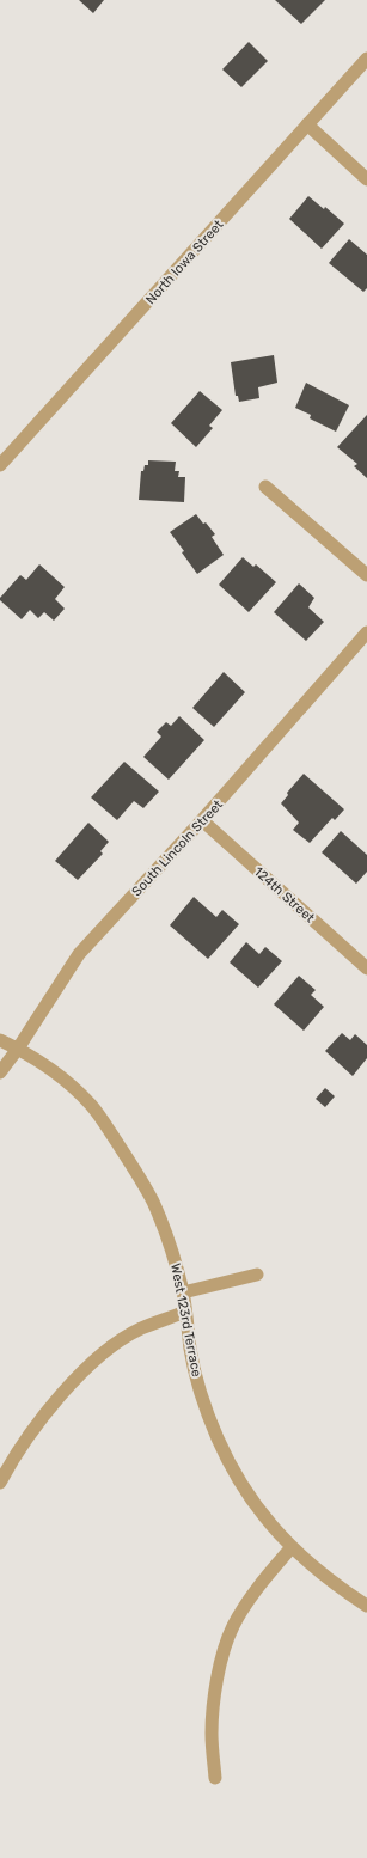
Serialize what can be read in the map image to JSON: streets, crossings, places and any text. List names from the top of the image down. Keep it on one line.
{"streets":{"street":["North Iowa Street","South Lincoln Street","124th Street","West 123rd Terrace"]},"crossings":[["South Lincoln Street","124th Street"],["South Lincoln Street","West 123rd Terrace"]]}
